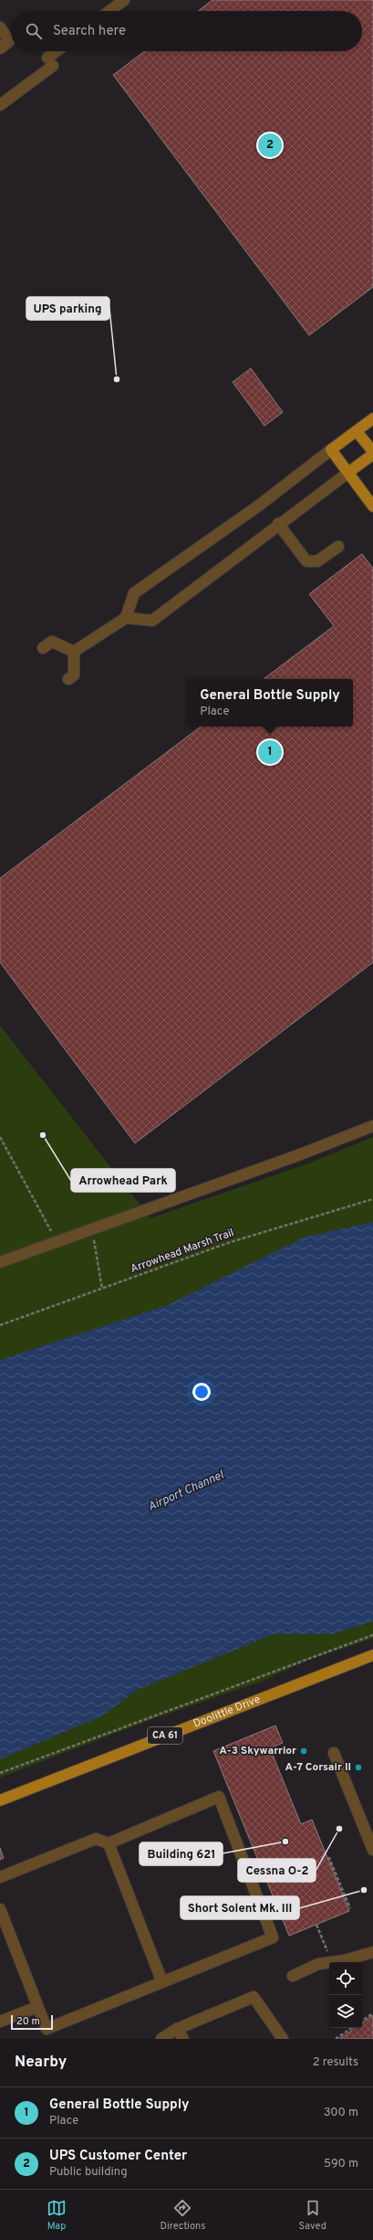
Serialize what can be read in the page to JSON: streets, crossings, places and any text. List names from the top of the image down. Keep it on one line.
{"streets":{"main road":["Doolittle Drive","CA 61"],"path":["Arrowhead Marsh Trail"]},"water":["Airport Channel"],"places":["UPS parking","Arrowhead Park","A-3 Skywarrior","A-7 Corsair II","Cessna O-2","Building 621","Short Solent Mk. III"],"scale_bar":"20 m","page":{"search":"Search here","pins":["2","1"],"popup":["General Bottle Supply","Place"],"scale":"20 m","heading":["Nearby","2 results"],"list":[{"mark":"1","name":"General Bottle Supply","note":"Place","value":"300 m"},{"mark":"2","name":"UPS Customer Center","note":"Public building","value":"590 m"}],"nav":["Map","Directions","Saved"]}}
